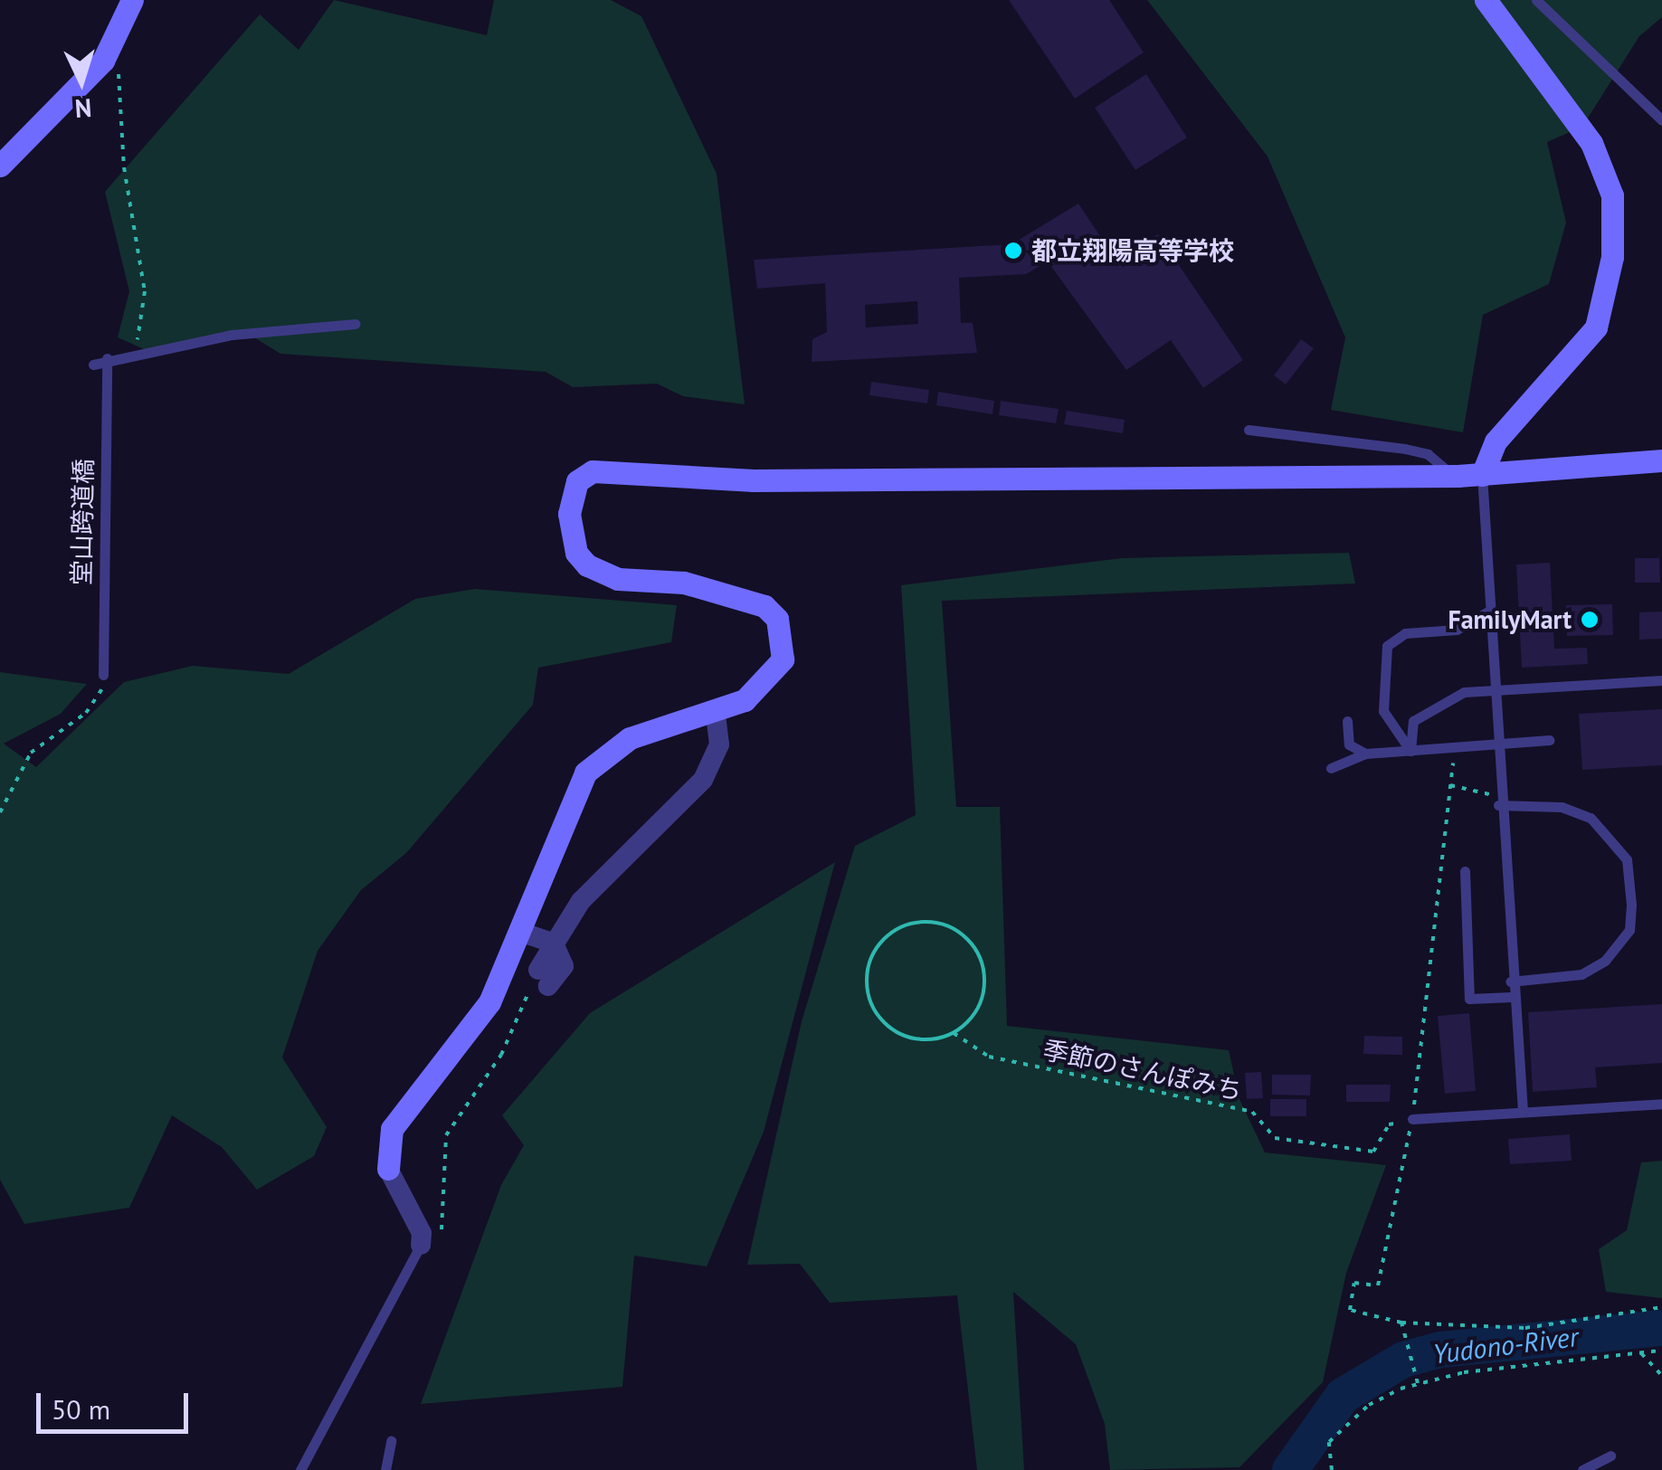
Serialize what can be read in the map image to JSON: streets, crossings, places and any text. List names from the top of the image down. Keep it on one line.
{"streets":{"lane":["堂山跨道橋"],"path":["季節のさんぽみち"]},"water":["Yudono-River"],"places":["都立翔陽高等学校","FamilyMart"],"scale_bar":"50 m","north":"bottom"}
